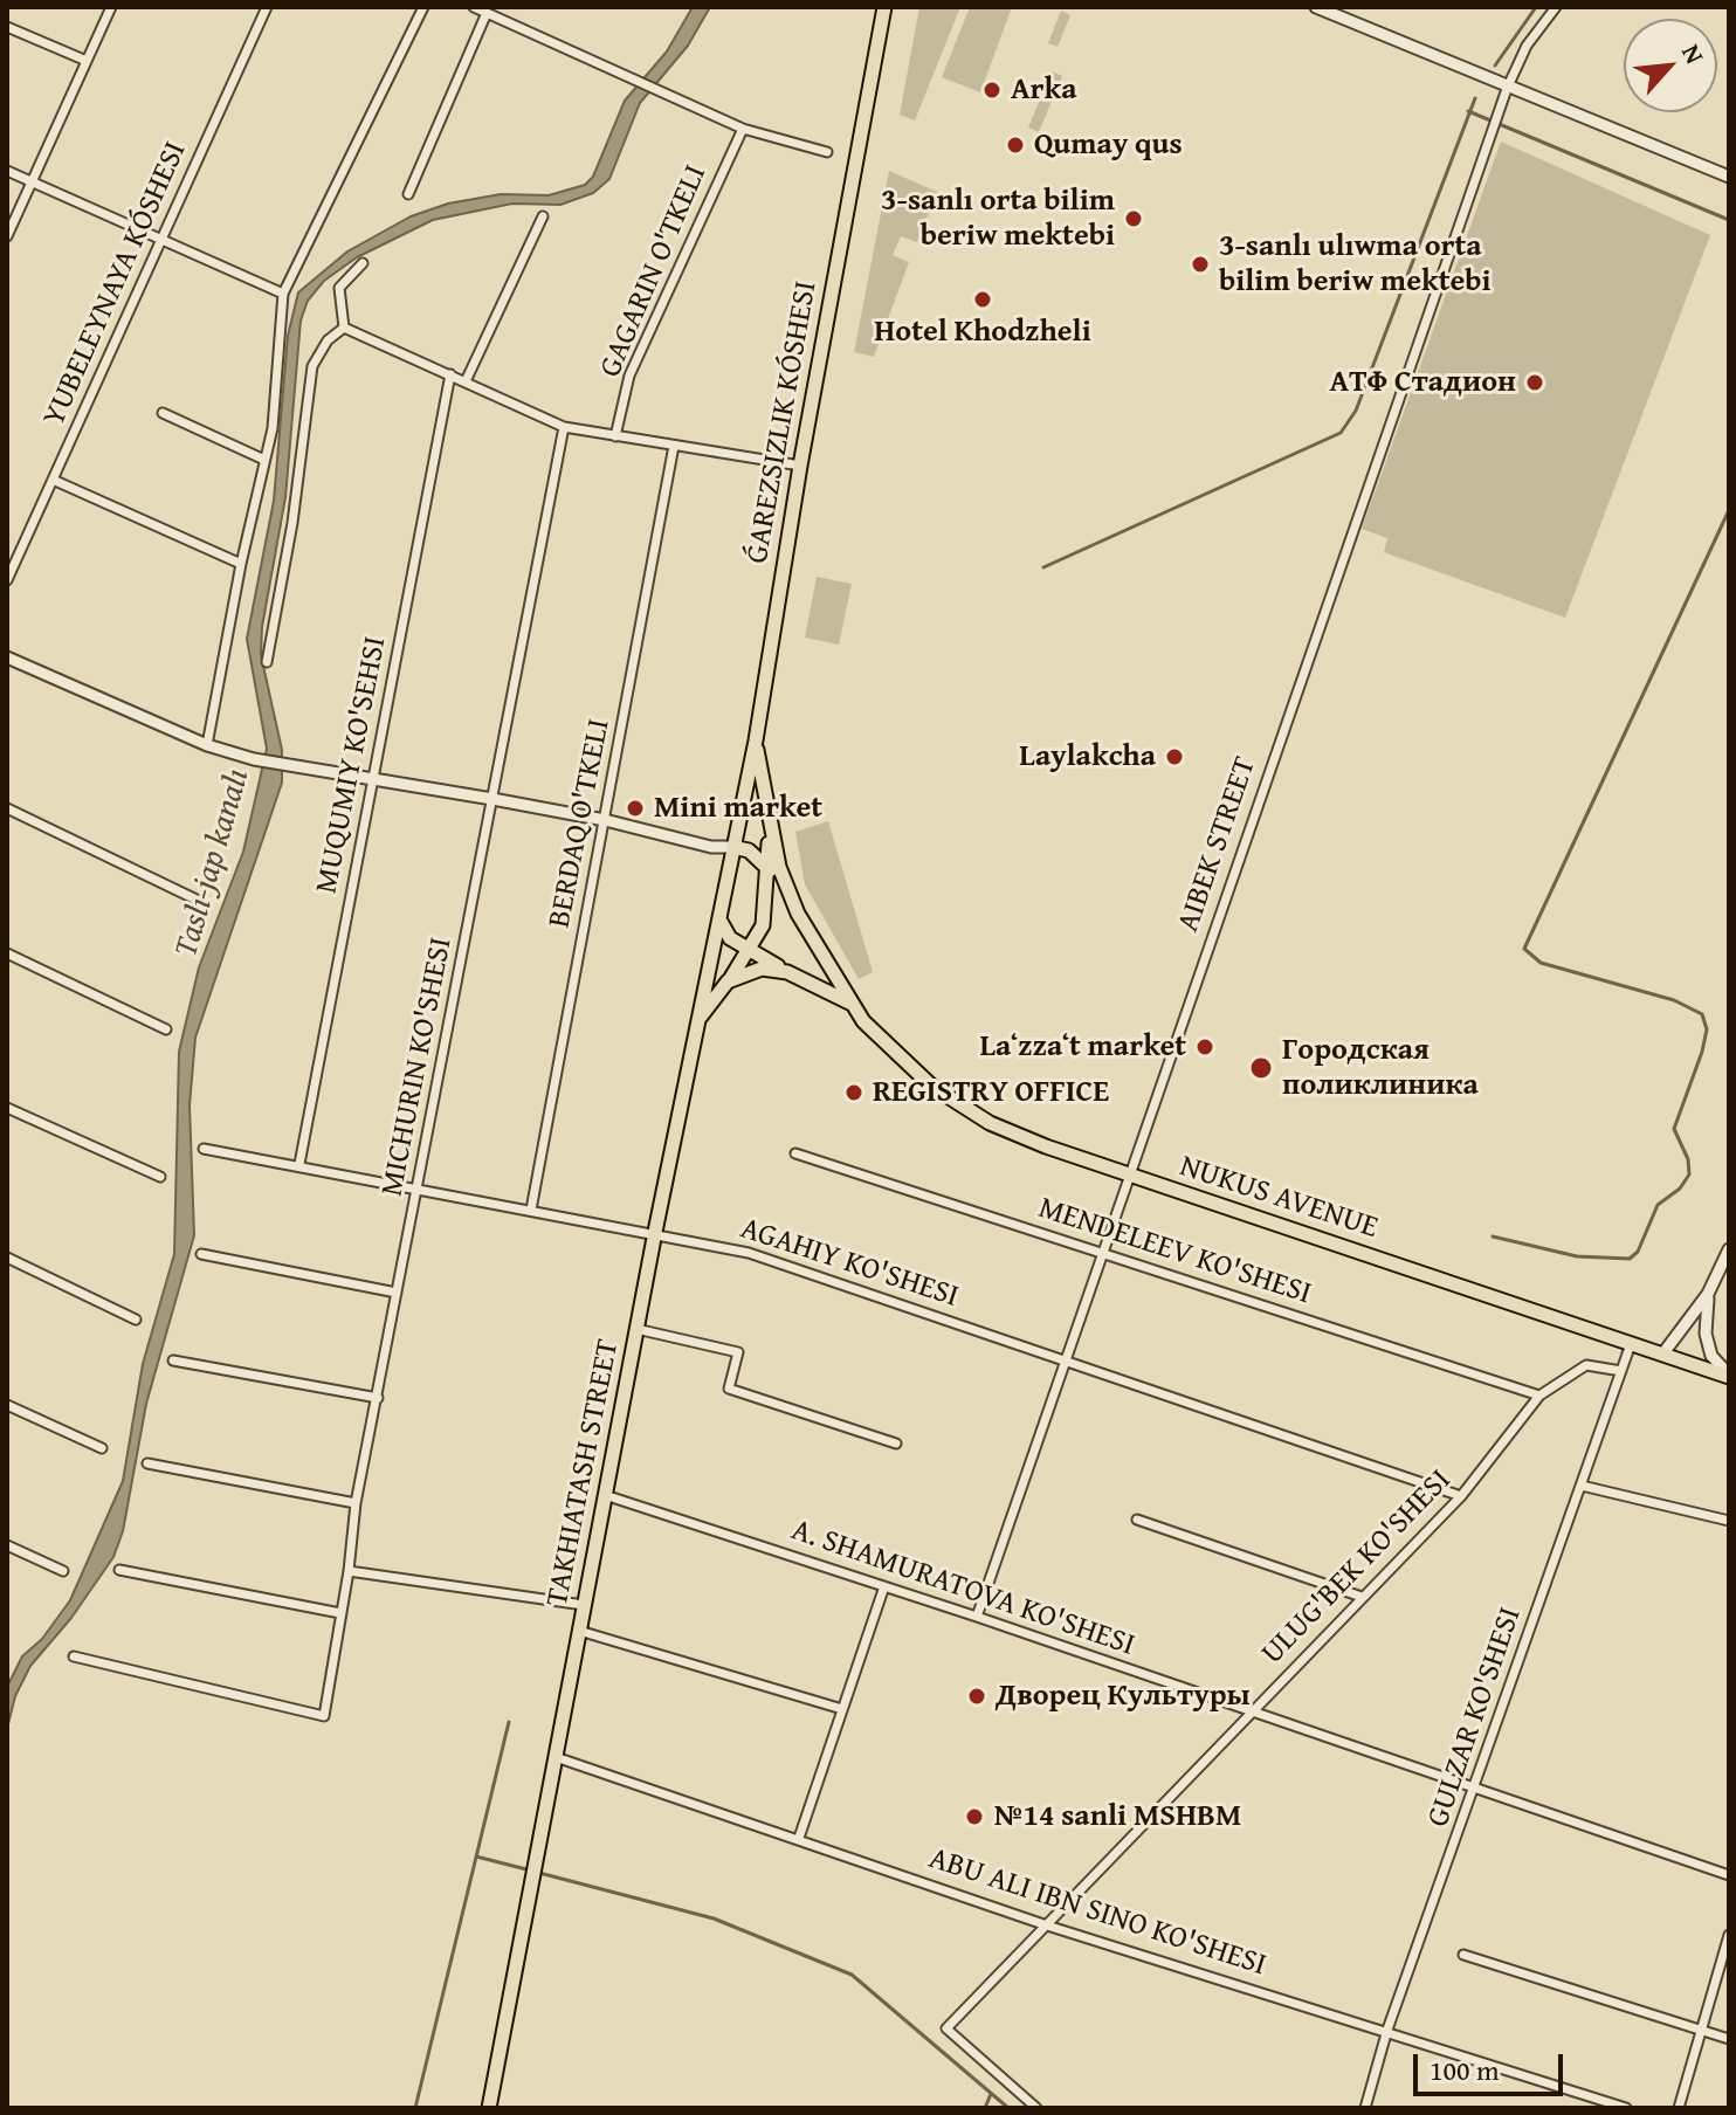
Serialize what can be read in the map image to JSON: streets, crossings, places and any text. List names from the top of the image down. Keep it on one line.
{"streets":{"main road":["ǴAREZSIZLIK KÓSHESI","NUKUS AVENUE","TAKHIATASH STREET"],"street":["GAGARIN O'TKELI","YUBELEYNAYA KÓSHESI","MUQUMIY KO'SEHSI","BERDAQ O'TKELI","AIBEK STREET","MICHURIN KO'SHESI","MENDELEEV KO'SHESI","AGAHIY KO'SHESI","ULUG'BEK KO'SHESI","A. SHAMURATOVA KO'SHESI","GULZAR KO'SHESI","ABU ALI IBN SINO KO'SHESI"]},"crossings":[["ǴAREZSIZLIK KÓSHESI","TAKHIATASH STREET"],["MUQUMIY KO'SEHSI","AGAHIY KO'SHESI"],["BERDAQ O'TKELI","AGAHIY KO'SHESI"],["AIBEK STREET","NUKUS AVENUE"],["AIBEK STREET","MENDELEEV KO'SHESI"],["AIBEK STREET","AGAHIY KO'SHESI"],["AIBEK STREET","A. SHAMURATOVA KO'SHESI"],["MICHURIN KO'SHESI","AGAHIY KO'SHESI"],["NUKUS AVENUE","GULZAR KO'SHESI"],["MENDELEEV KO'SHESI","ULUG'BEK KO'SHESI"],["AGAHIY KO'SHESI","TAKHIATASH STREET"],["AGAHIY KO'SHESI","ULUG'BEK KO'SHESI"],["TAKHIATASH STREET","A. SHAMURATOVA KO'SHESI"],["TAKHIATASH STREET","ABU ALI IBN SINO KO'SHESI"],["ULUG'BEK KO'SHESI","A. SHAMURATOVA KO'SHESI"],["ULUG'BEK KO'SHESI","GULZAR KO'SHESI"],["ULUG'BEK KO'SHESI","ABU ALI IBN SINO KO'SHESI"],["A. SHAMURATOVA KO'SHESI","GULZAR KO'SHESI"],["GULZAR KO'SHESI","ABU ALI IBN SINO KO'SHESI"]],"water":["Taslı-jap kanalı"],"places":["Arka","Qumay qus","3-sanlı orta bilim beriw mektebi","3-sanlı ulıwma orta bilim beriw mektebi","Hotel Khodzheli","АТФ Стадион","Laylakcha","Mini market","Laʻzzaʻt market","Городская поликлиника","REGISTRY OFFICE","Дворец Культуры","№14 sanli MSHBM"],"scale_bar":"100 m","north":"top right"}
